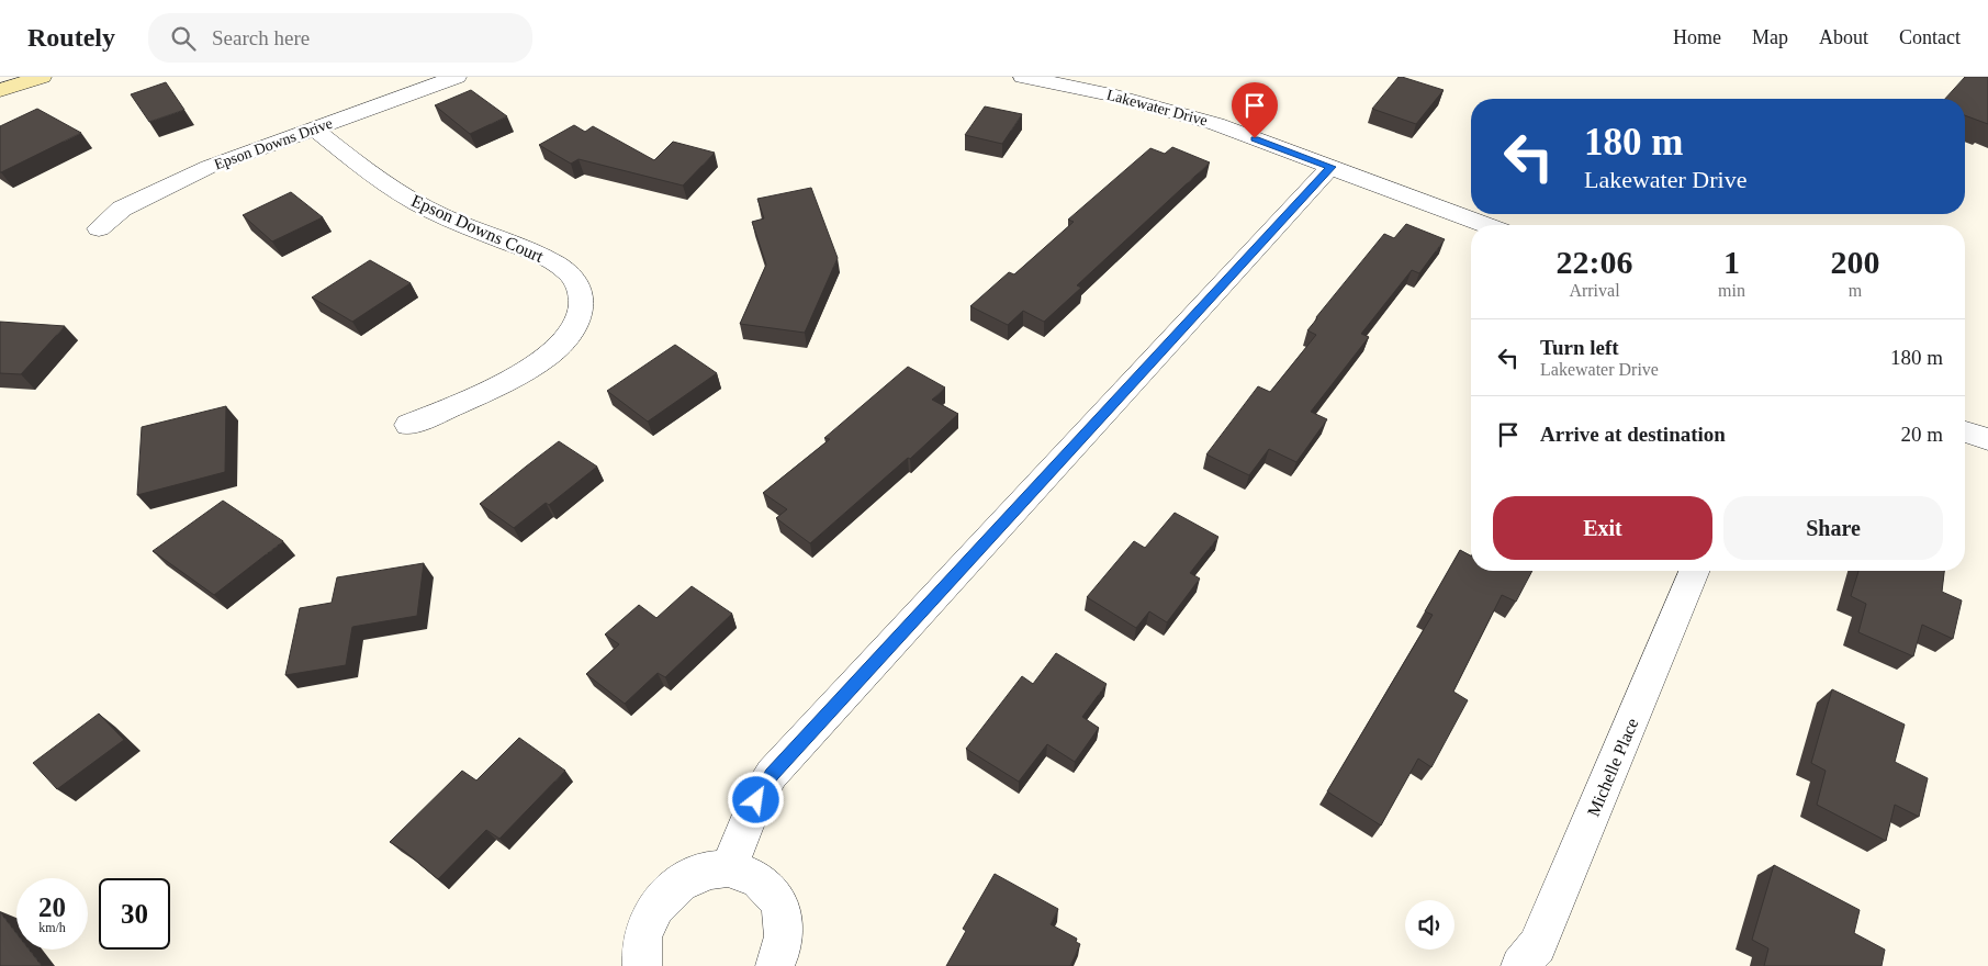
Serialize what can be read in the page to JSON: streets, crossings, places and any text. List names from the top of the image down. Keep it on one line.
{"streets":{"street":["Lakewater Drive","Epson Downs Drive","Epson Downs Court","Michelle Place"]},"crossings":[["Epson Downs Drive","Epson Downs Court"]],"page":{"header":"Routely","search":"Search here","nav":["Home","Map","About","Contact"],"turn":["180 m","Lakewater Drive"],"eta":["22:06","Arrival","1","min","200","m"],"list":[{"name":"Turn left","note":"Lakewater Drive","value":"180 m"},{"name":"Arrive at destination","value":"20 m"}],"buttons":["Exit","Share"],"speed":"20 km/h","limit":"30"}}
